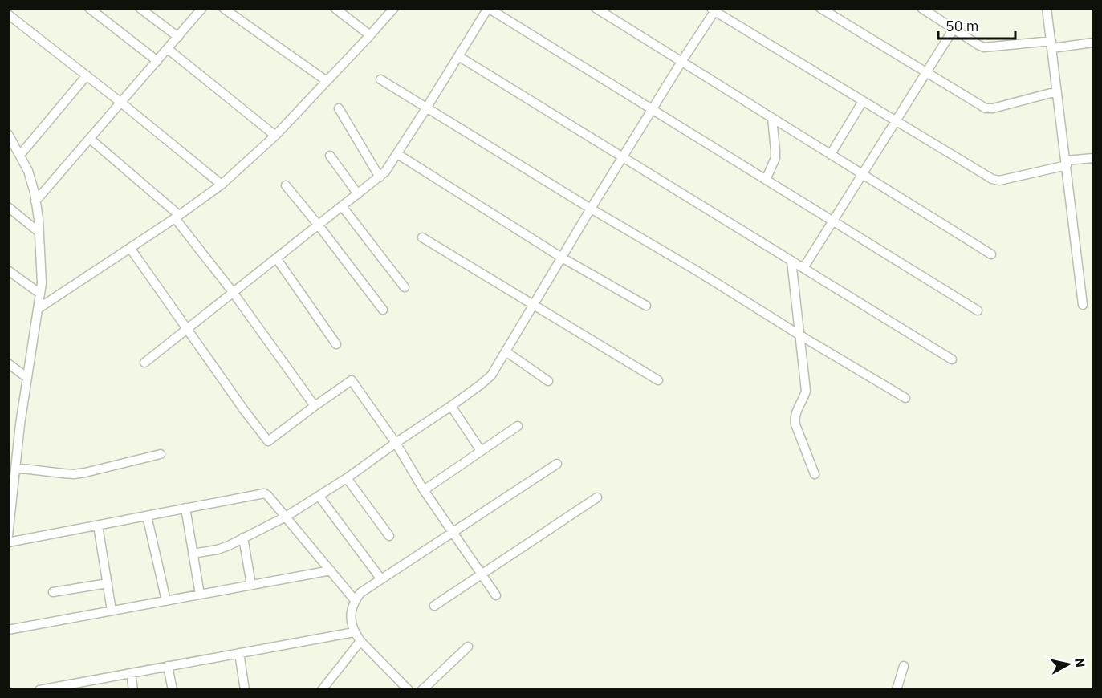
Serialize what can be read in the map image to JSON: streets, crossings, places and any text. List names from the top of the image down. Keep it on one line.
{"scale_bar":"50 m","north":"right"}
